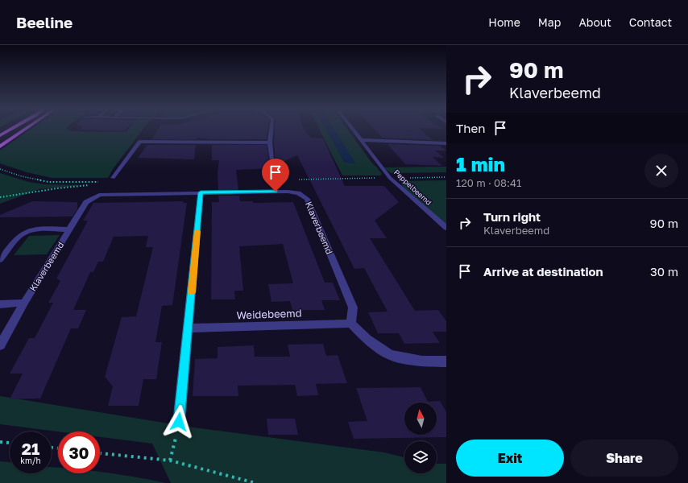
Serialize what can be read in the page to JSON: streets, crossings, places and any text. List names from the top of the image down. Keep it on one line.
{"streets":{"street":["Peppelbeemd","Klaverbeemd","Weidebeemd"]},"crossings":[["Klaverbeemd","Weidebeemd"]],"north":"top","page":{"header":"Beeline","nav":["Home","Map","About","Contact"],"turn":["90 m","Klaverbeemd"],"then":"Then","heading":["1 min","120 m · 08:41"],"list":[{"name":"Turn right","note":"Klaverbeemd","value":"90 m"},{"name":"Arrive at destination","value":"30 m"}],"speed":"21 km/h","limit":"30","buttons":["Exit","Share"]}}
